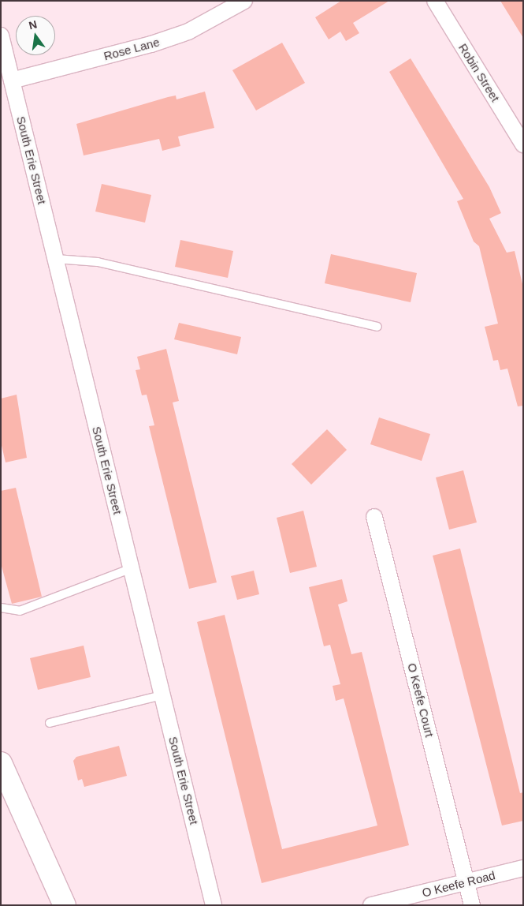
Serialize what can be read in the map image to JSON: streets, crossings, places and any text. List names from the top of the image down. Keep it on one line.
{"streets":{"street":["Rose Lane","Robin Street","South Erie Street","O Keefe Court","O Keefe Road"]},"crossings":[["Rose Lane","South Erie Street"],["O Keefe Court","O Keefe Road"]],"north":"top"}
